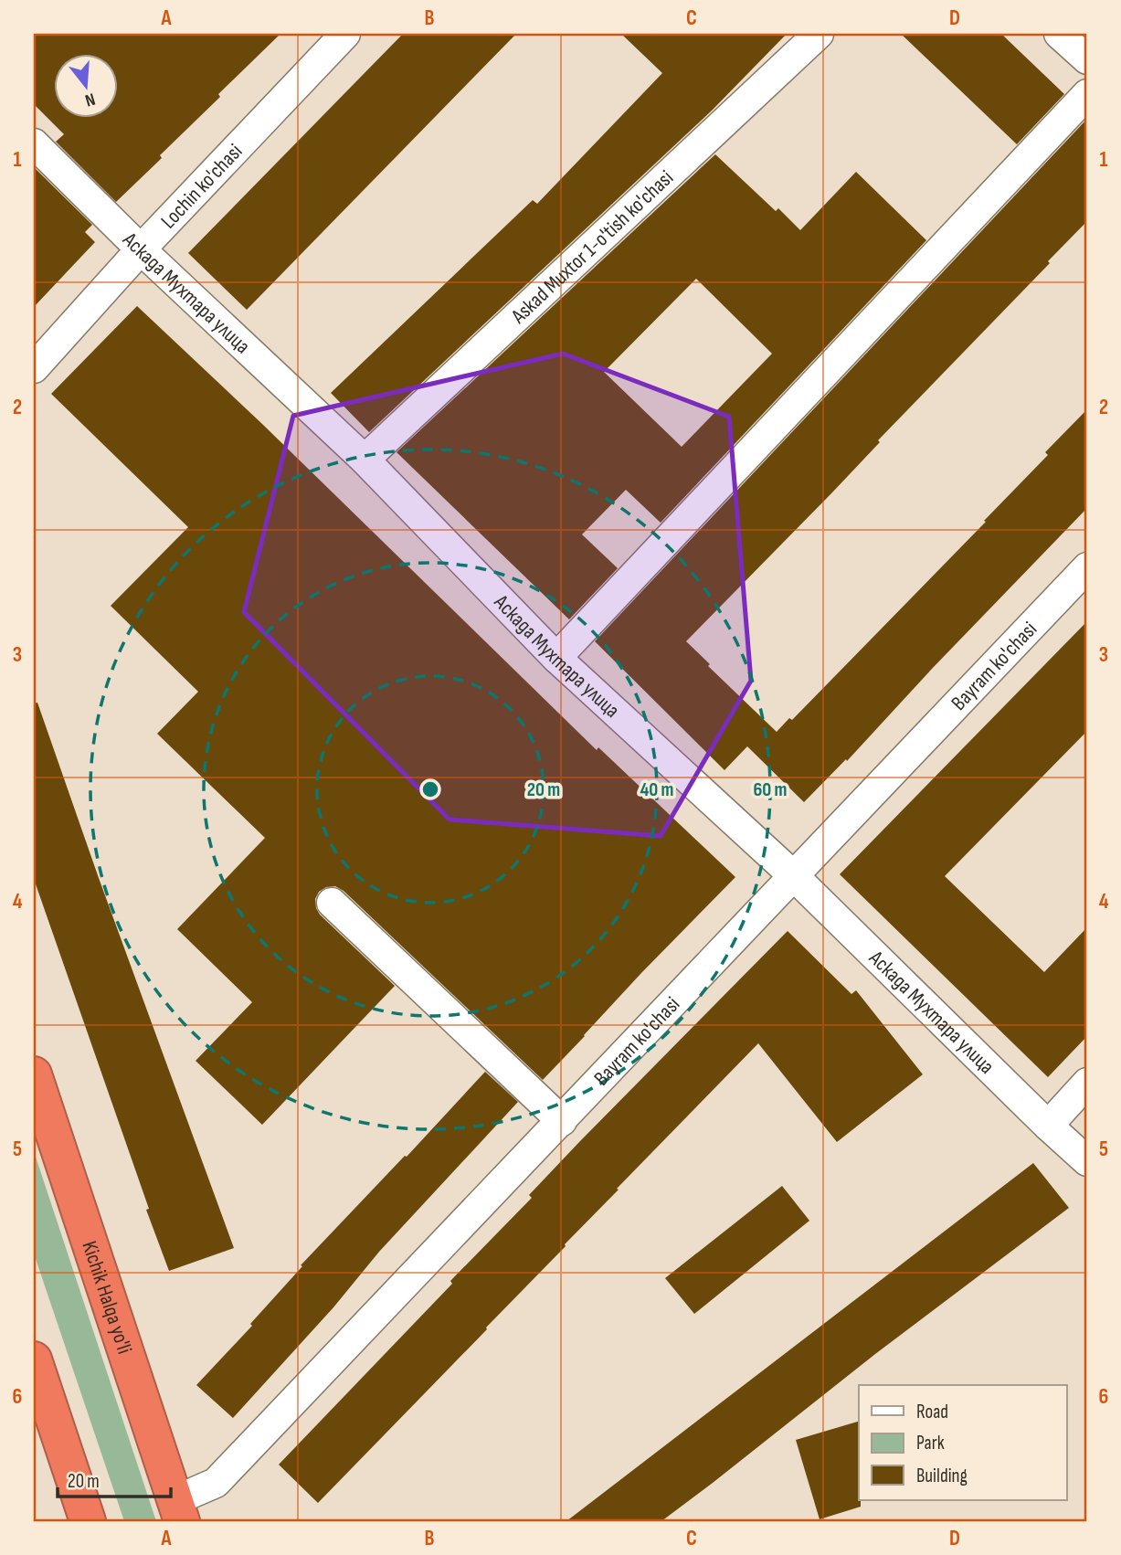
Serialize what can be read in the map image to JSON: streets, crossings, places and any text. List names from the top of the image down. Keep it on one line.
{"streets":{"highway":["Kichik Halqa yo'li"],"street":["Lochin ko'chasi","Askad Muxtor 1-o'tish ko'chasi","Аскада Мухтара улица","Bayram ko'chasi"]},"crossings":[["Lochin ko'chasi","Аскада Мухтара улица"],["Askad Muxtor 1-o'tish ko'chasi","Аскада Мухтара улица"],["Аскада Мухтара улица","Bayram ko'chasi"],["Bayram ko'chasi","Kichik Halqa yo'li"]],"legend":["Road","Park","Building"],"scale_bar":"20 m","north":"bottom","grid":{"columns":["A","B","C","D"],"rows":["1","2","3","4","5","6"]},"rings":["20 m","40 m","60 m"]}
